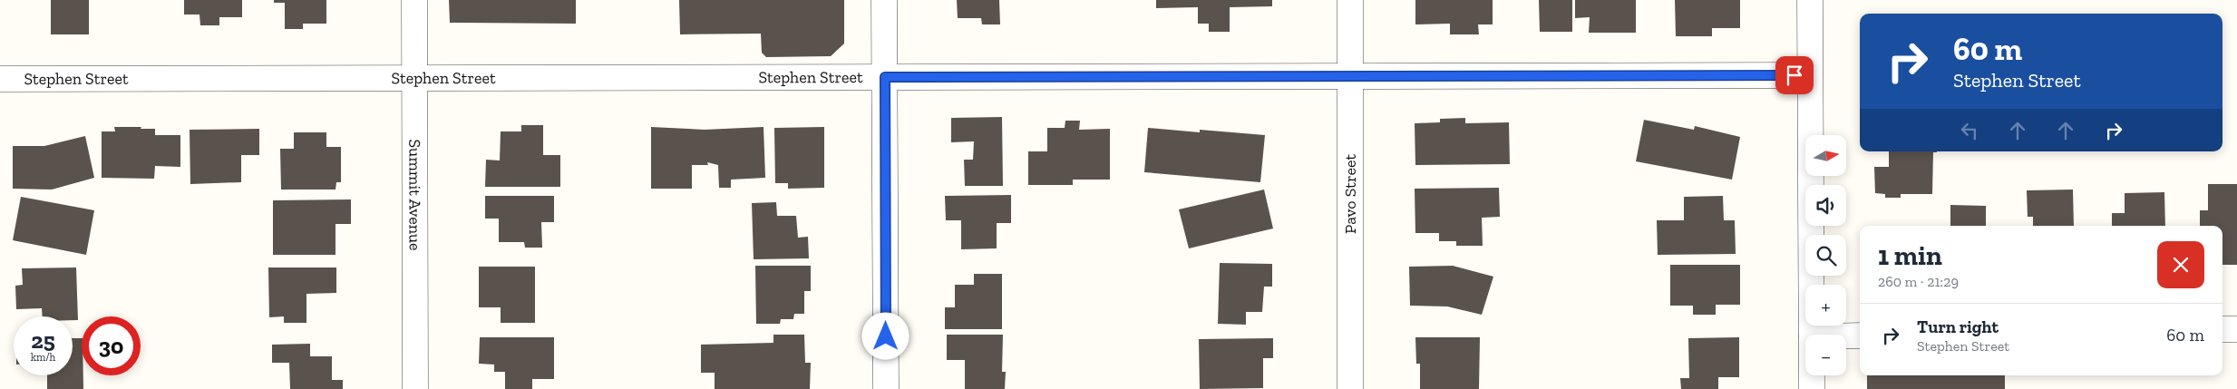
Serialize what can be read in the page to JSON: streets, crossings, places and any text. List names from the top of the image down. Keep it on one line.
{"streets":{"street":["Stephen Street","Summit Avenue","Pavo Street"]},"crossings":[["Stephen Street","Summit Avenue"],["Stephen Street","Pavo Street"]],"north":"right","page":{"turn":["60 m","Stephen Street"],"map_buttons":["+","−"],"heading":["1 min","260 m · 21:29"],"list":[{"name":"Turn right","note":"Stephen Street","value":"60 m"}],"speed":"25 km/h","limit":"30"}}
